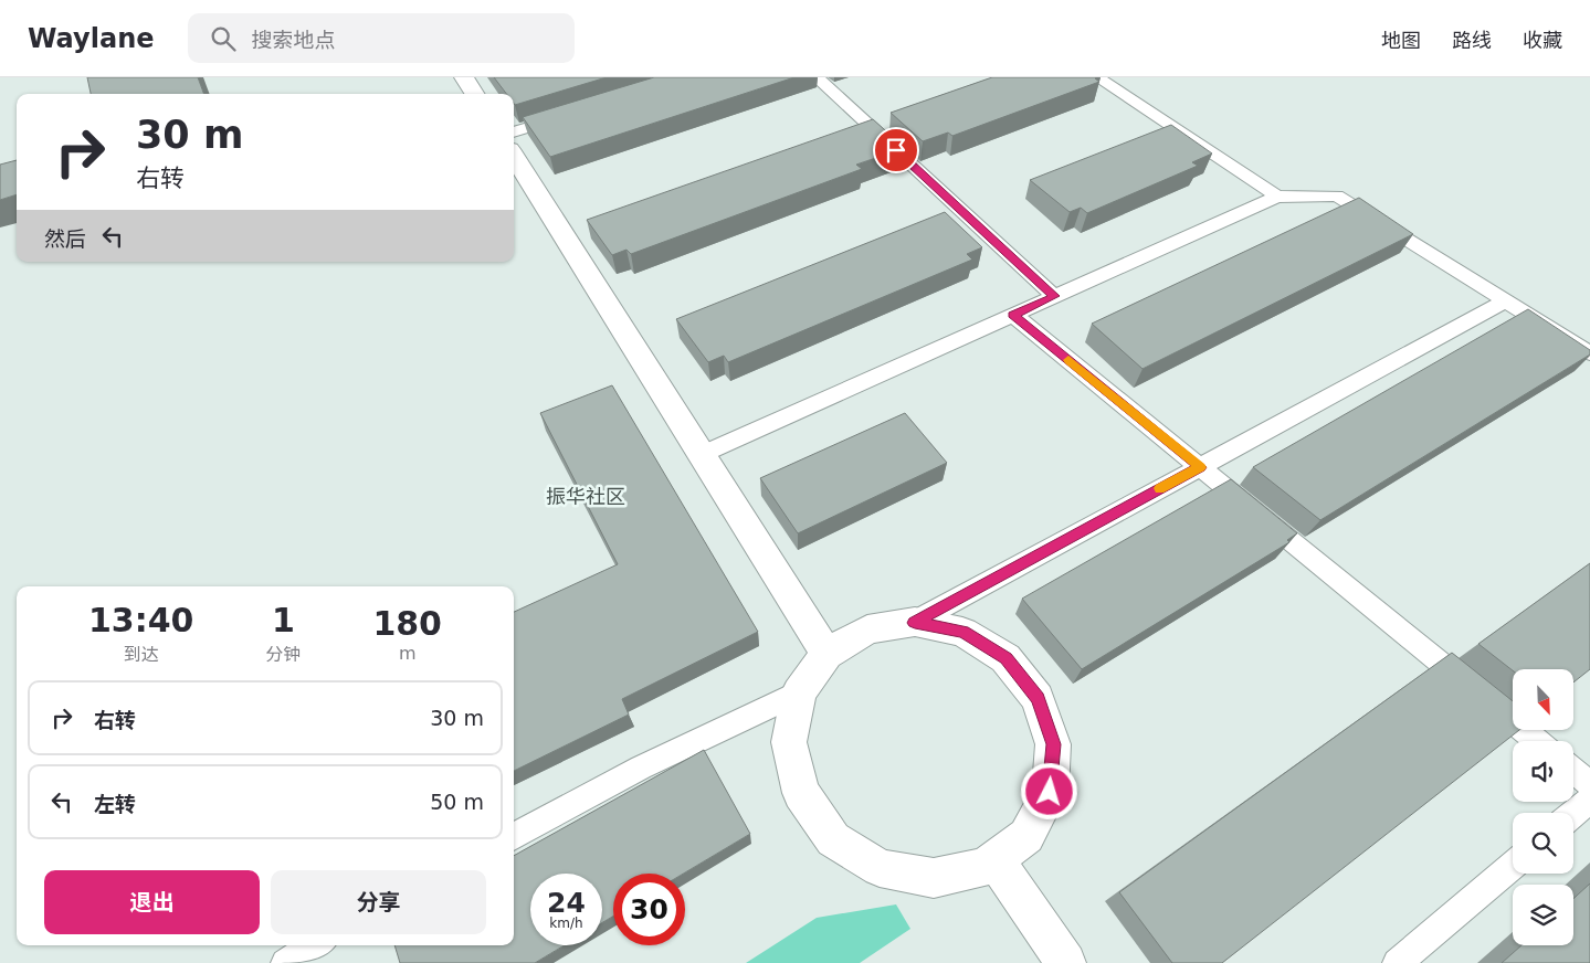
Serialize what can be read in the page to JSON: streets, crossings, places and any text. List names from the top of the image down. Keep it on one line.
{"districts":["振华社区"],"north":"bottom right","page":{"header":"Waylane","search":"搜索地点","nav":["地图","路线","收藏"],"turn":["30 m","右转"],"then":"然后","eta":["13:40","到达","1","分钟","180","m"],"list":[{"name":"右转","value":"30 m"},{"name":"左转","value":"50 m"}],"buttons":["退出","分享"],"speed":"24 km/h","limit":"30"}}
